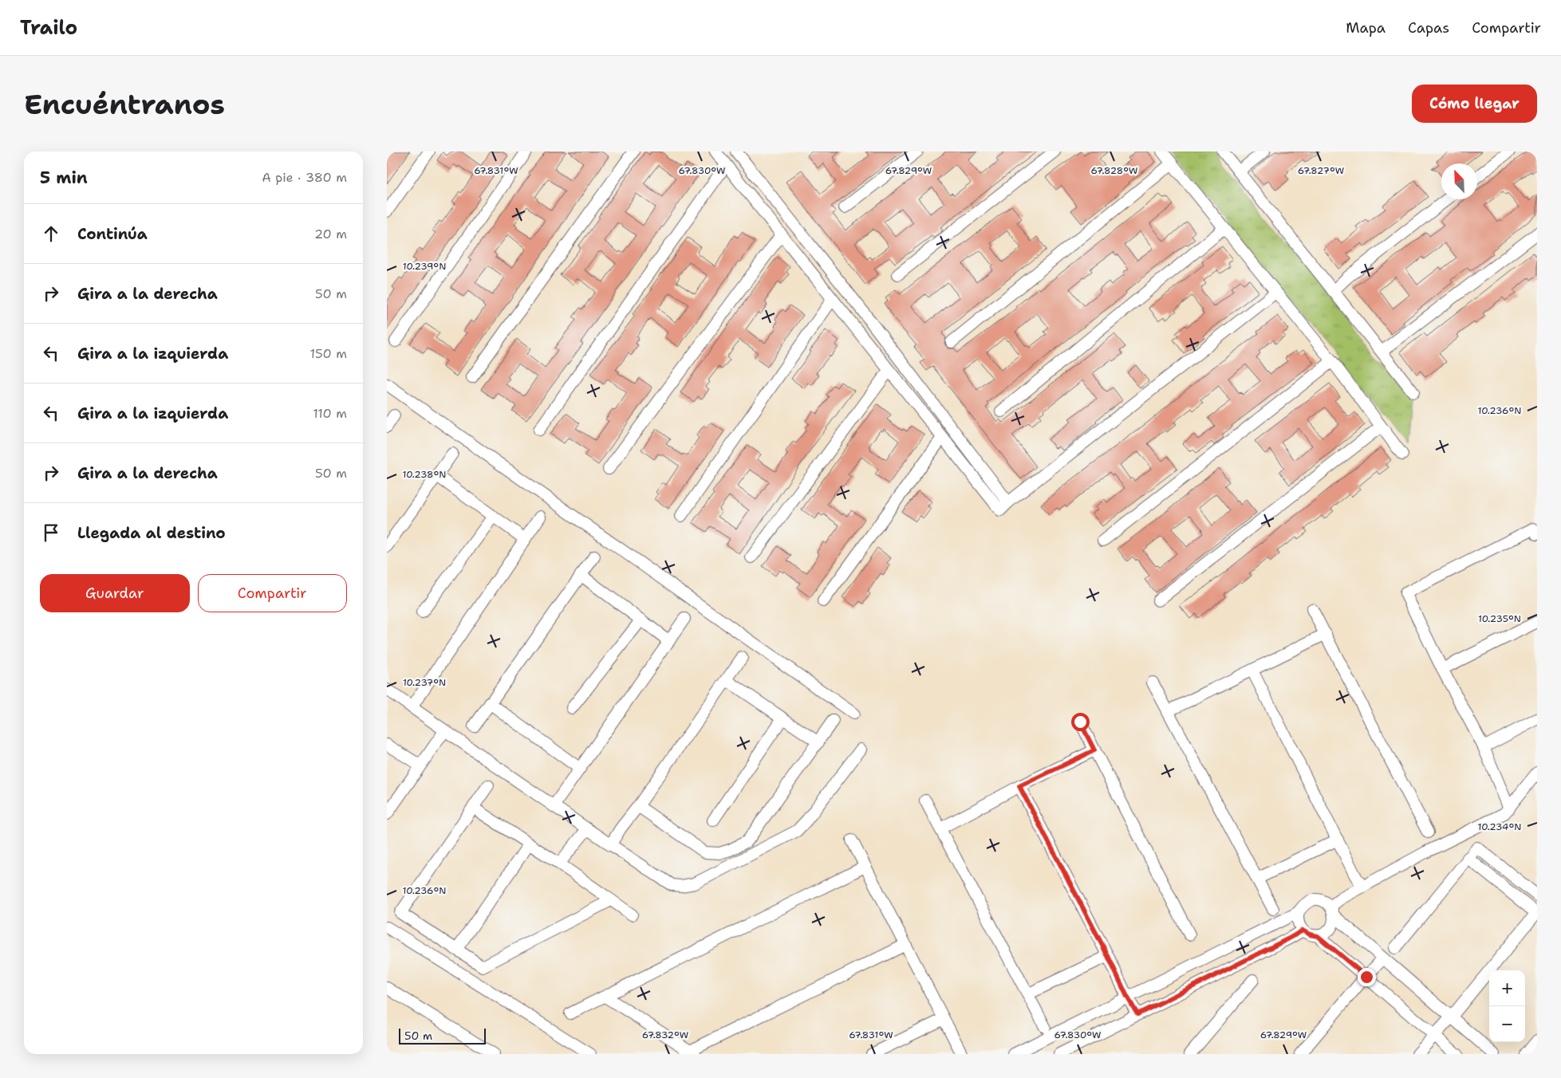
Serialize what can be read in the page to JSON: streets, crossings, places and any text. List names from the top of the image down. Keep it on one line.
{"scale_bar":"50 m","north":"top left","page":{"header":"Trailo","nav":["Mapa","Capas","Compartir"],"buttons":["Cómo llegar",["Guardar","Compartir"]],"title":"Encuéntranos","heading":["5 min","A pie · 380 m"],"list":[["Continúa","20 m"],["Gira a la derecha","50 m"],["Gira a la izquierda","150 m"],["Gira a la izquierda","110 m"],["Gira a la derecha","50 m"],"Llegada al destino"],"map_buttons":["+","−"],"scale":"50 m"},"coordinates":["67.831°W","67.830°W","67.829°W","67.828°W","67.827°W","10.239°N","10.236°N","10.238°N","10.235°N","10.237°N","10.234°N","67.832°W"]}
